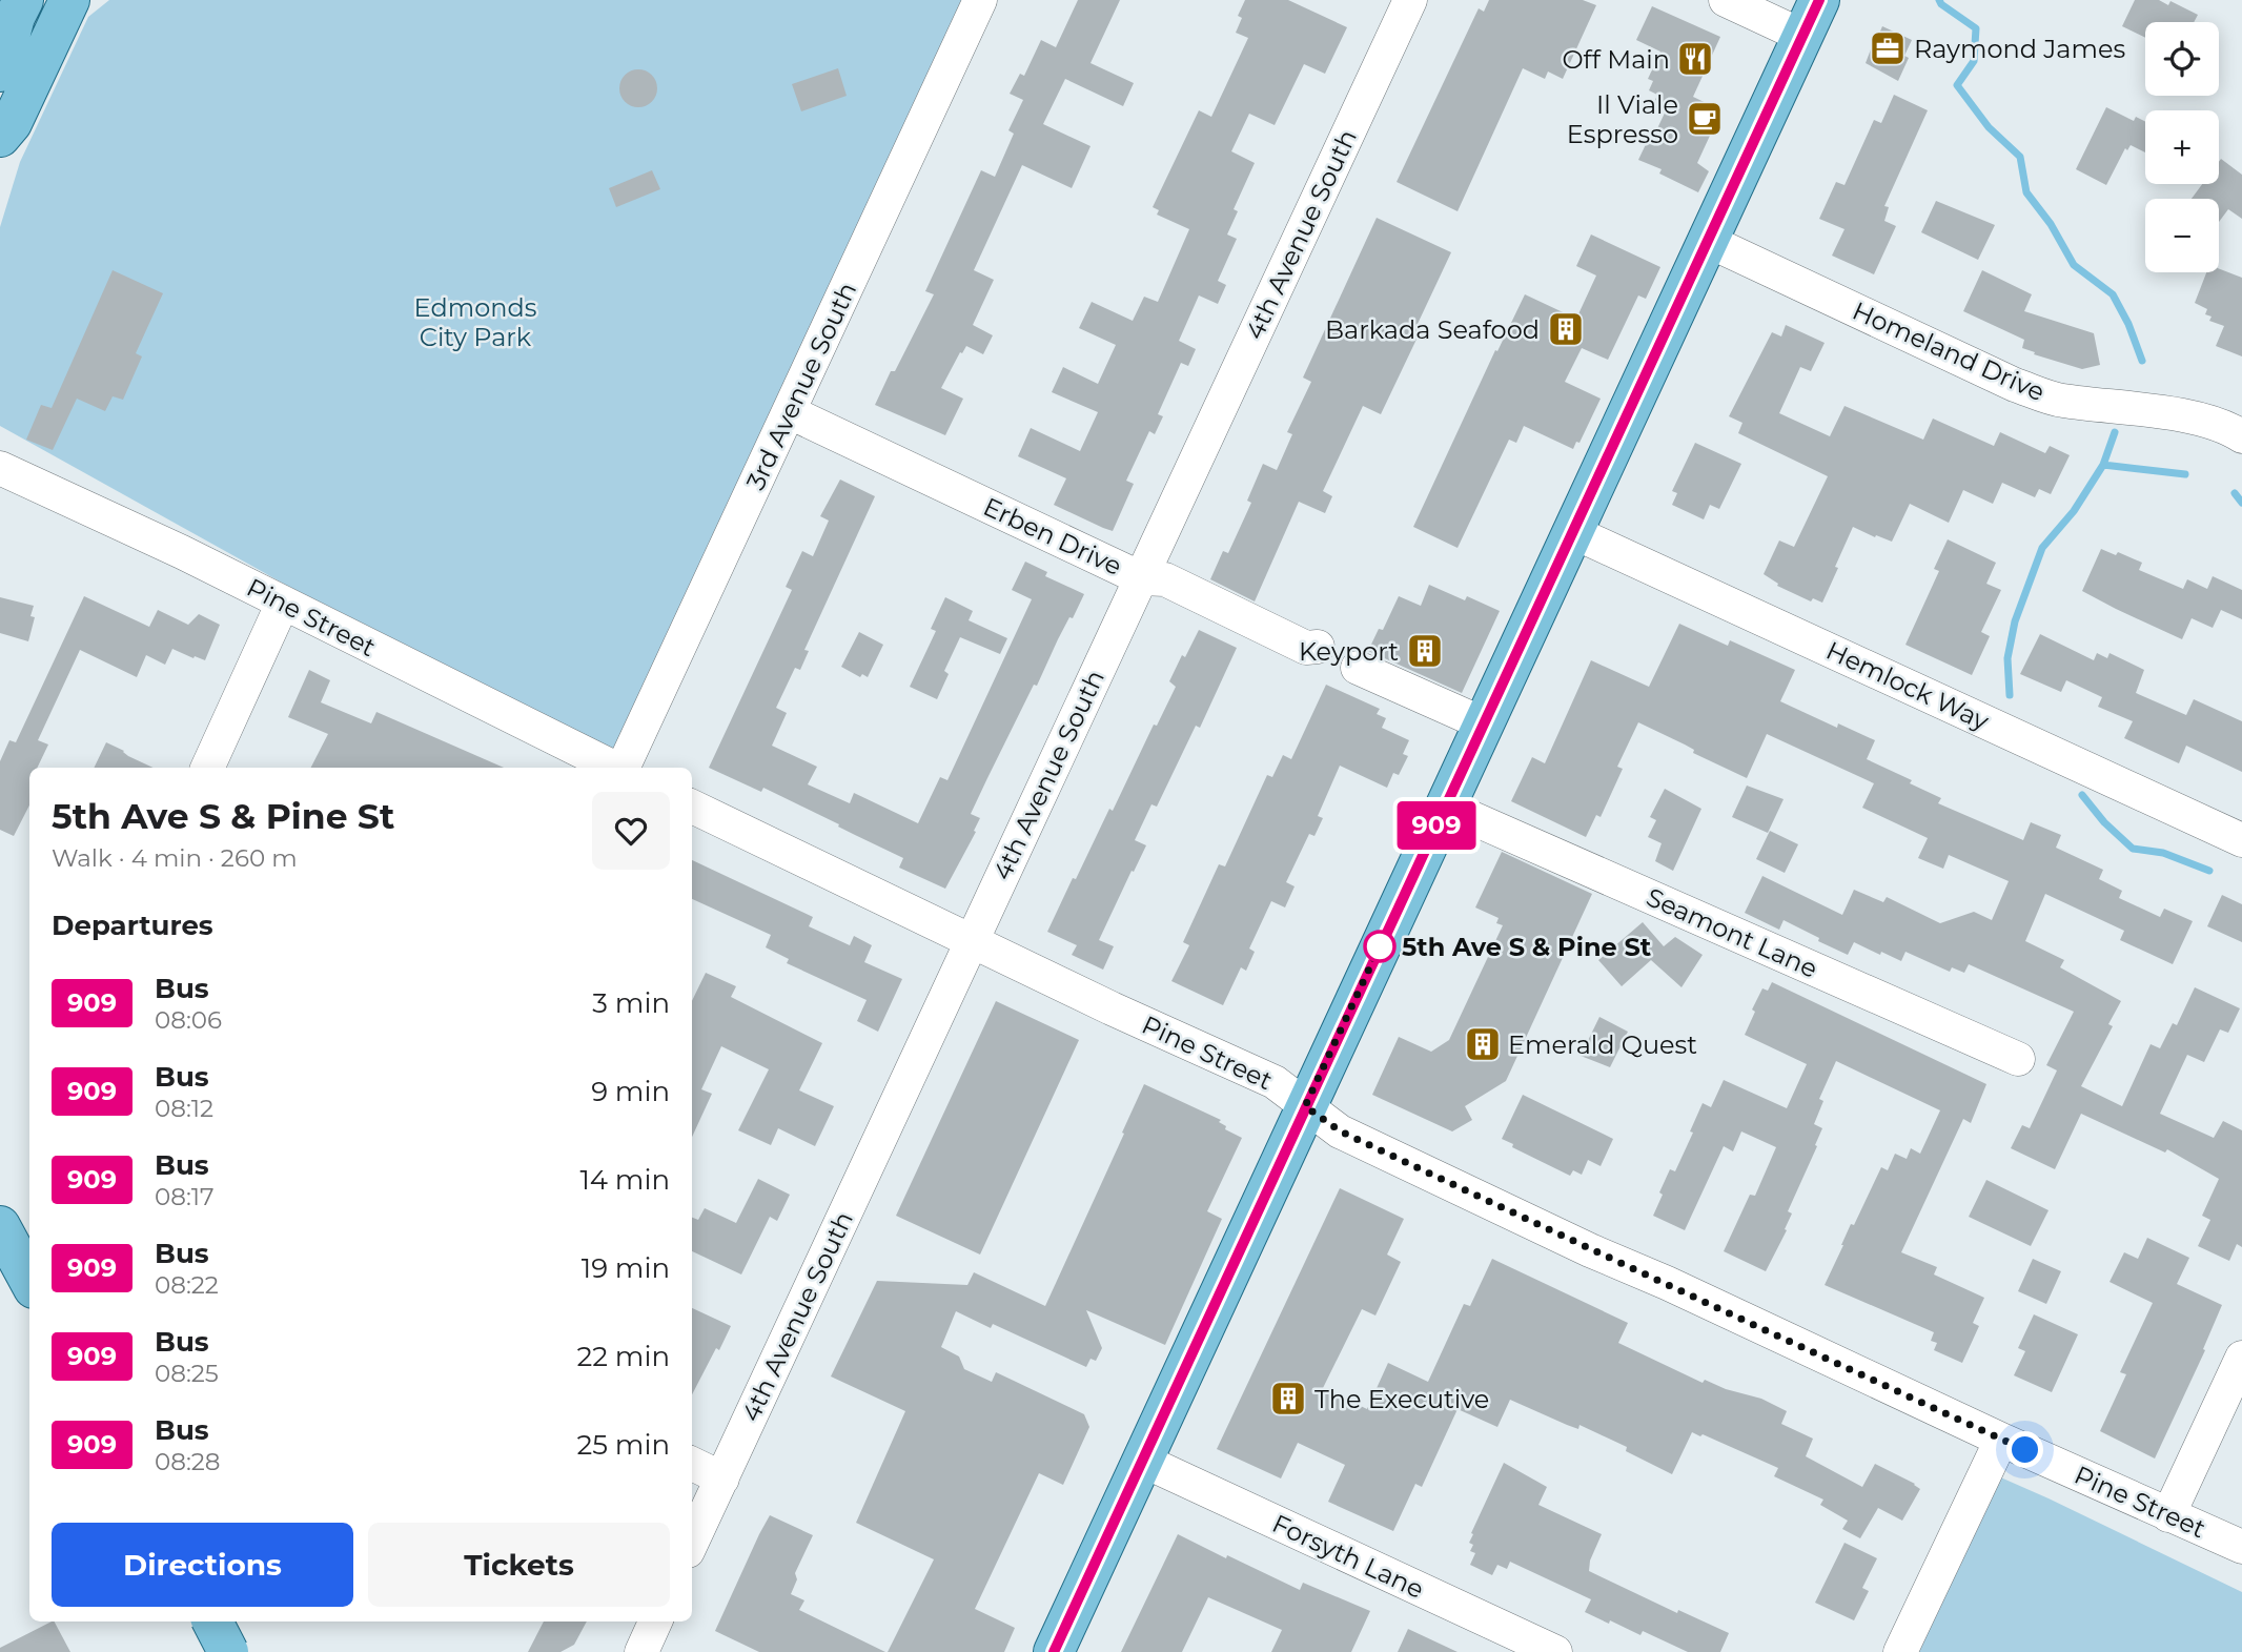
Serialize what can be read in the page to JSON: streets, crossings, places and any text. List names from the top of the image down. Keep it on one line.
{"streets":{"street":["4th Avenue South","Homeland Drive","3rd Avenue South","Erben Drive","Pine Street","Hemlock Way","Seamont Lane","Forsyth Lane"]},"crossings":[["4th Avenue South","Erben Drive"],["4th Avenue South","Pine Street"],["3rd Avenue South","Erben Drive"]],"parks":["Edmonds City Park"],"places":{"office":["Raymond James"],"restaurant":["Off Main"],"cafe":["Il Viale Espresso"],"building":["Barkada Seafood","Keyport","Emerald Quest","The Executive"],"other":["5th Ave S & Pine St"]},"lines":["bus line 909"],"page":{"on_map":"909","map_buttons":["+","−"],"heading":[["5th Ave S & Pine St","Walk · 4 min · 260 m"],"Departures"],"list":[{"mark":"909","name":"Bus","note":"08:06","value":"3 min"},{"mark":"909","name":"Bus","note":"08:12","value":"9 min"},{"mark":"909","name":"Bus","note":"08:17","value":"14 min"},{"mark":"909","name":"Bus","note":"08:22","value":"19 min"},{"mark":"909","name":"Bus","note":"08:25","value":"22 min"},{"mark":"909","name":"Bus","note":"08:28","value":"25 min"}],"buttons":["Directions","Tickets"]}}
